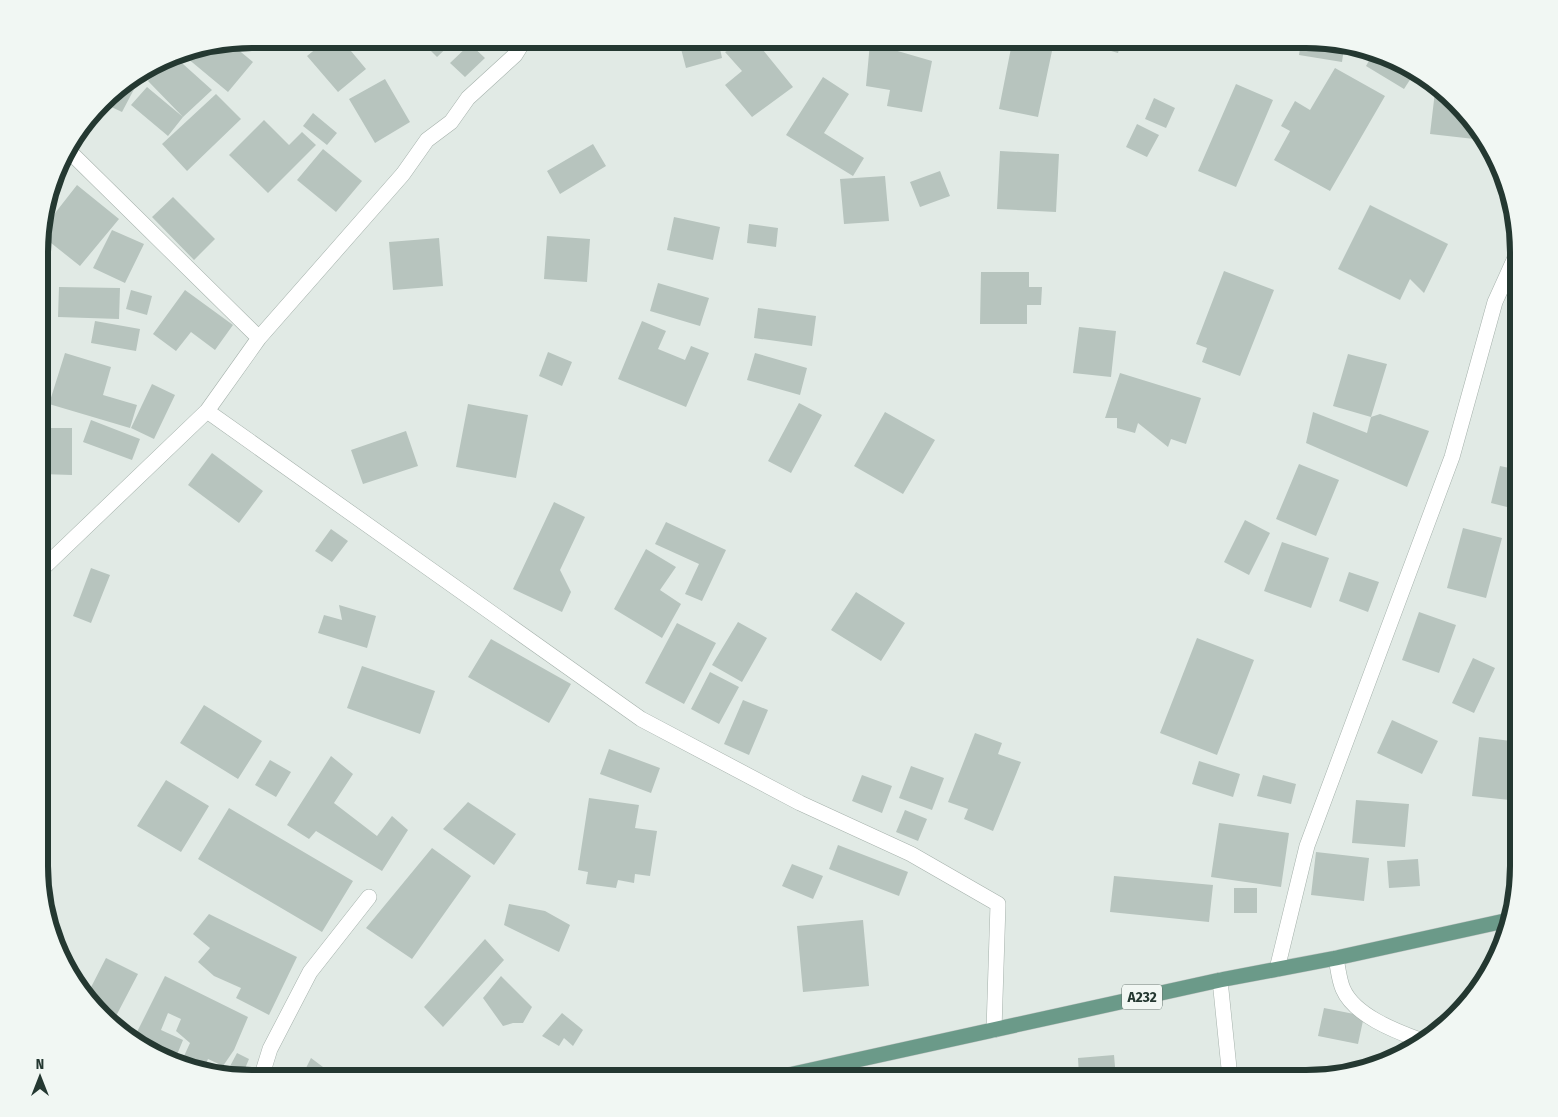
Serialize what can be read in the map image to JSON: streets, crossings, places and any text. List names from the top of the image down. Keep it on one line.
{"streets":{"main road":["A232"]},"north":"top"}
